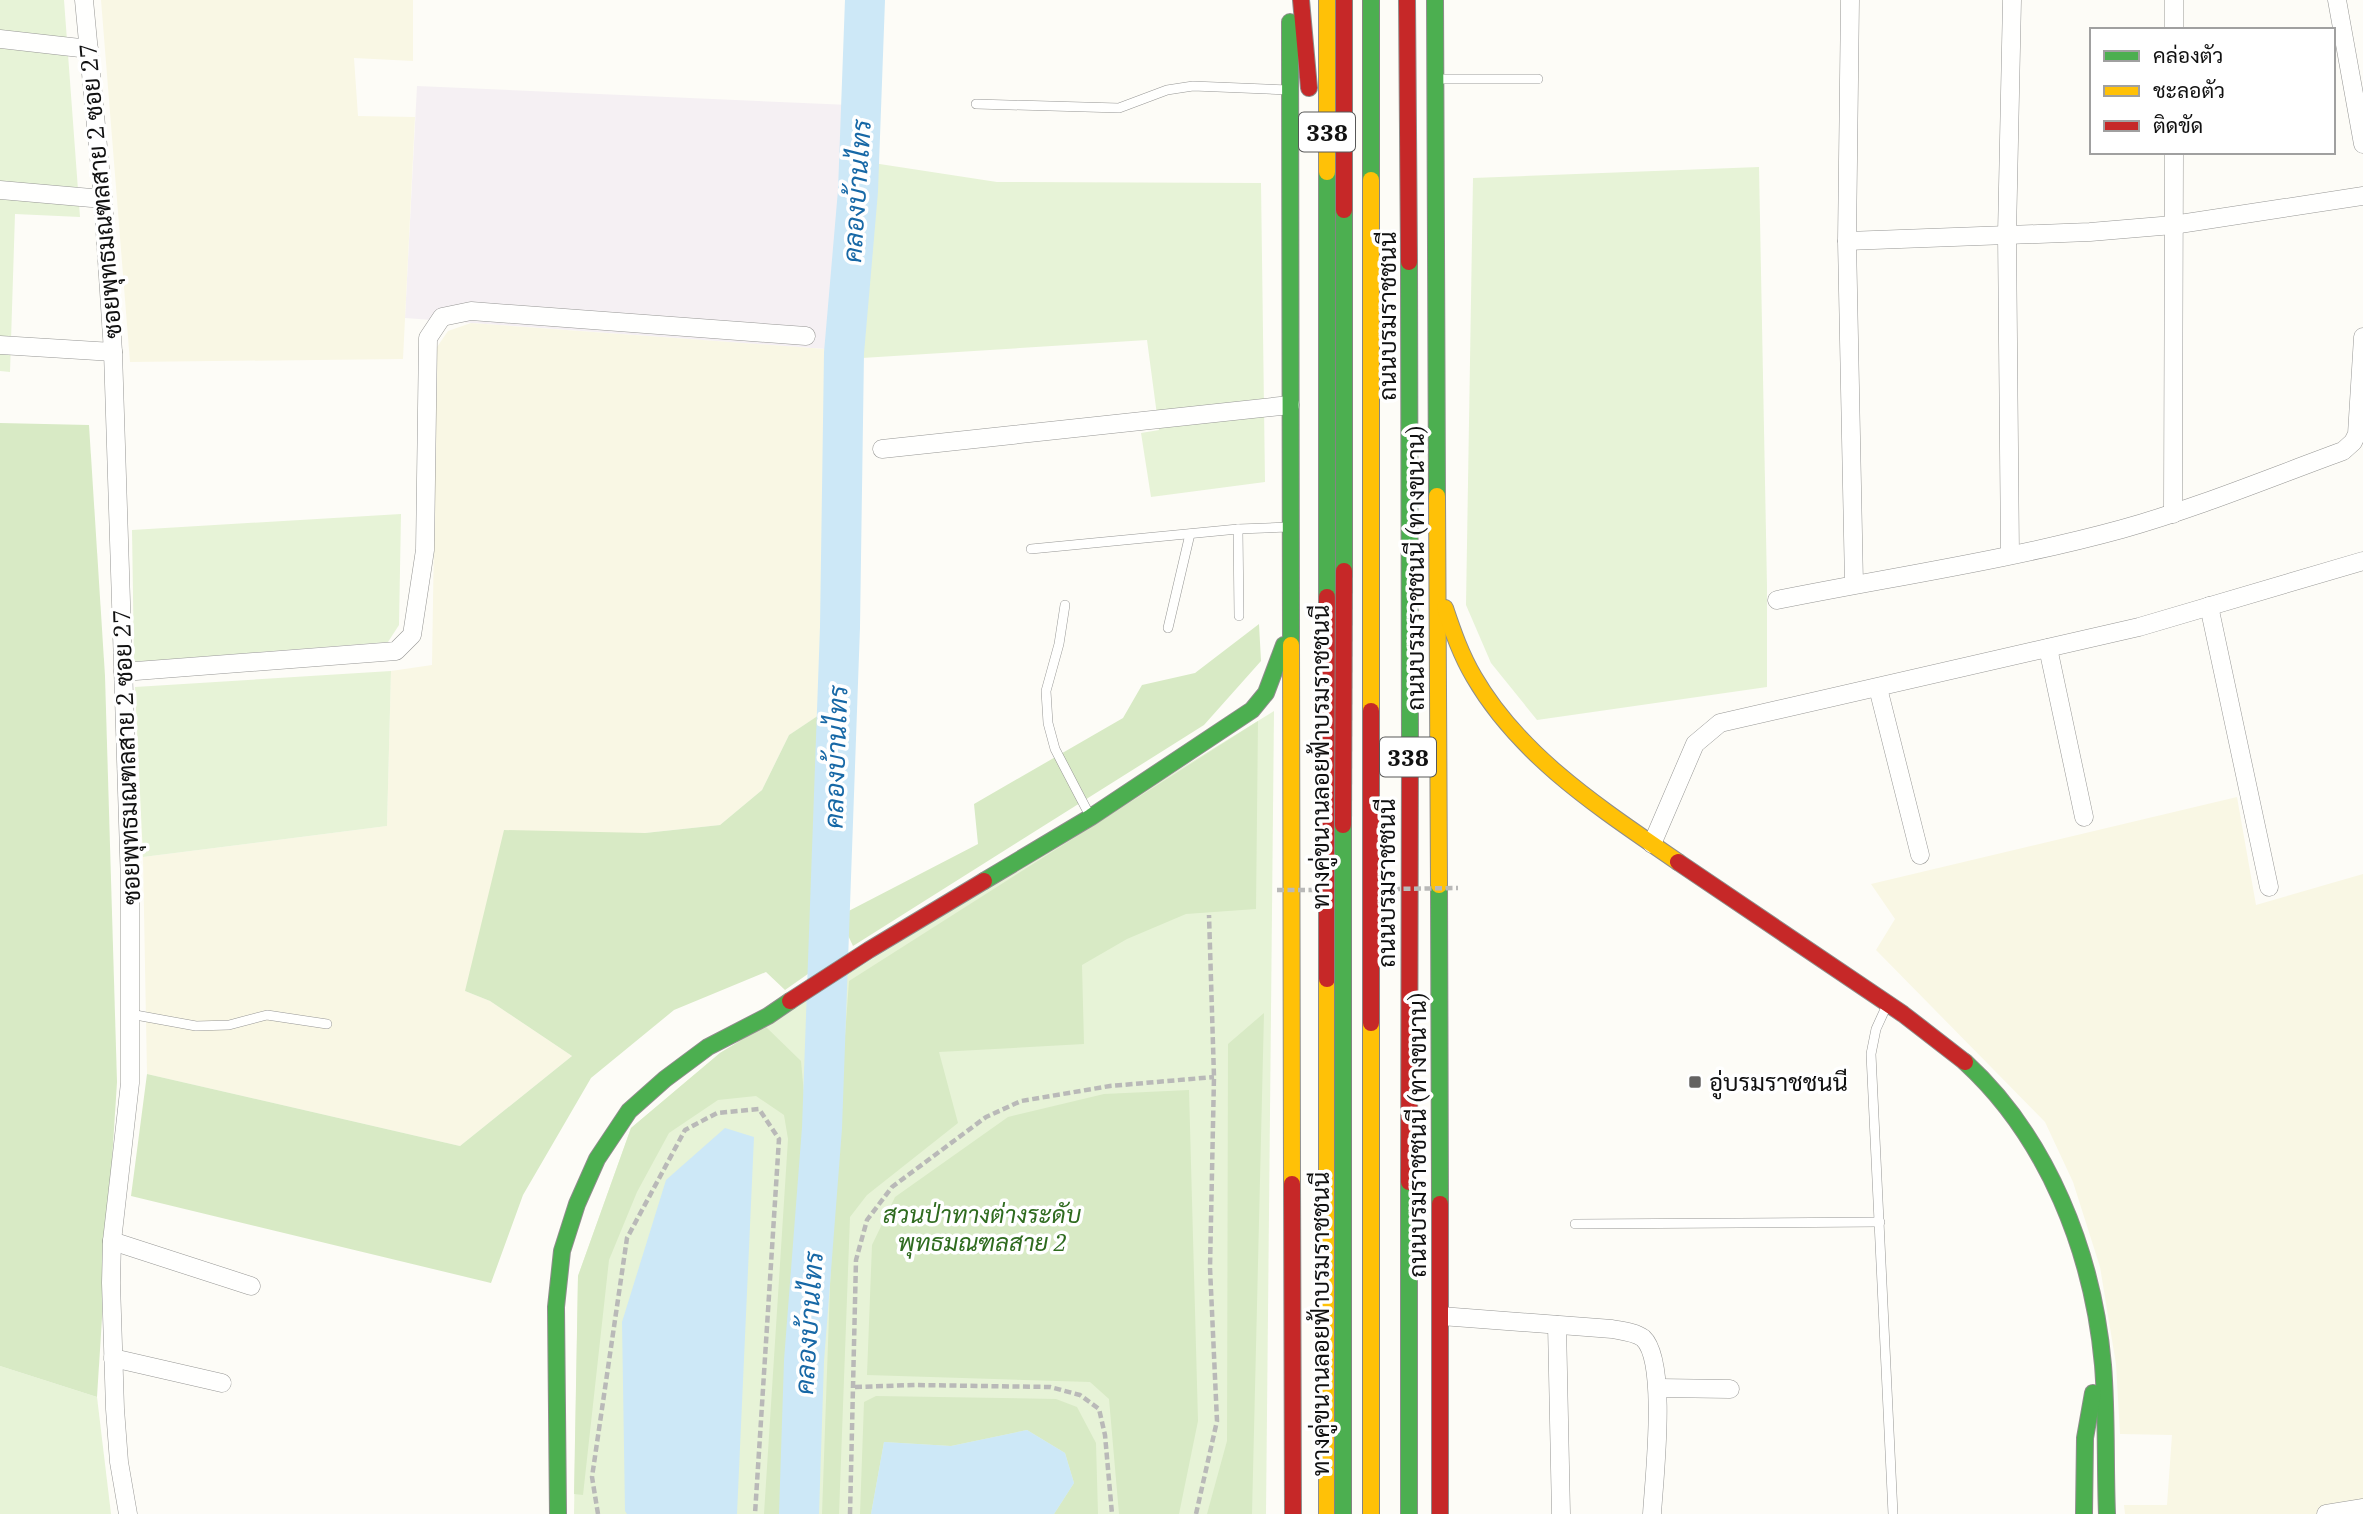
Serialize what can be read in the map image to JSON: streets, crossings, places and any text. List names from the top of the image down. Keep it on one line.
{"streets":{"main road":["338","ถนนบรมราชชนนี","ถนนบรมราชชนนี (ทางขนาน)","ทางคู่ขนานลอยฟ้าบรมราชชนนี"],"street":["ซอยพุทธมณฑลสาย 2 ซอย 27"]},"water":["คลองบ้านไทร"],"parks":["สวนป่าทางต่างระดับ พุทธมณฑลสาย 2"],"places":{"transit":["อู่บรมราชชนนี"]},"legend":["คล่องตัว","ชะลอตัว","ติดขัด"]}
